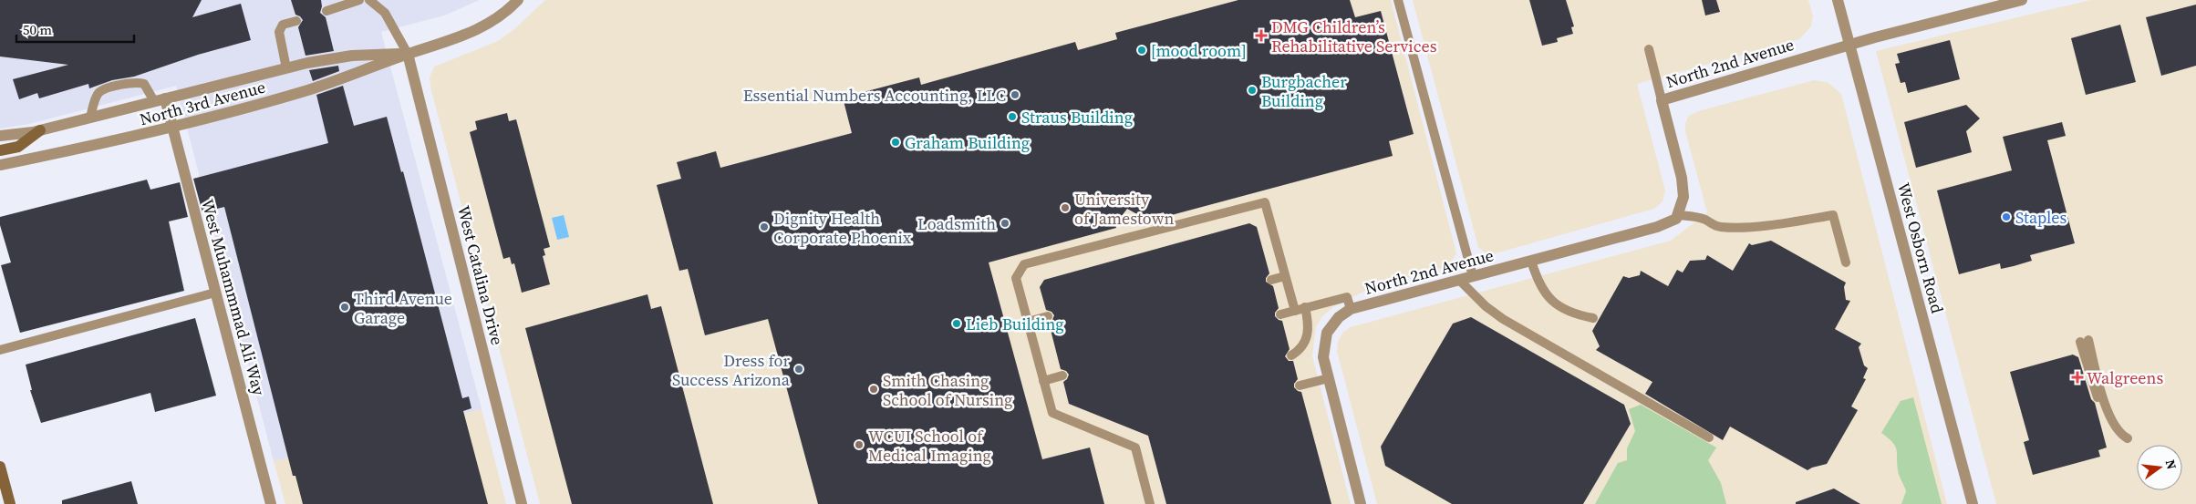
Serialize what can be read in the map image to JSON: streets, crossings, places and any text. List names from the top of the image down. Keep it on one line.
{"streets":{"street":["North 2nd Avenue","North 3rd Avenue","West Osborn Road","West Catalina Drive","West Muhammmad Ali Way"]},"crossings":[["North 2nd Avenue","West Osborn Road"],["North 3rd Avenue","West Catalina Drive"],["North 3rd Avenue","West Muhammmad Ali Way"]],"places":{"health":["DMG Children’s Rehabilitative Services","Walgreens"],"other":["[mood room]","Burgbacher Building","Essential Numbers Accounting, LLC","Straus Building","Graham Building","University of Jamestown","Staples","Loadsmith","Dignity Health Corporate Phoenix","Third Avenue Garage","Lieb Building","Dress for Success Arizona","Smith Chasing School of Nursing","WCUI School of Medical Imaging"]},"scale_bar":"50 m","north":"right"}
